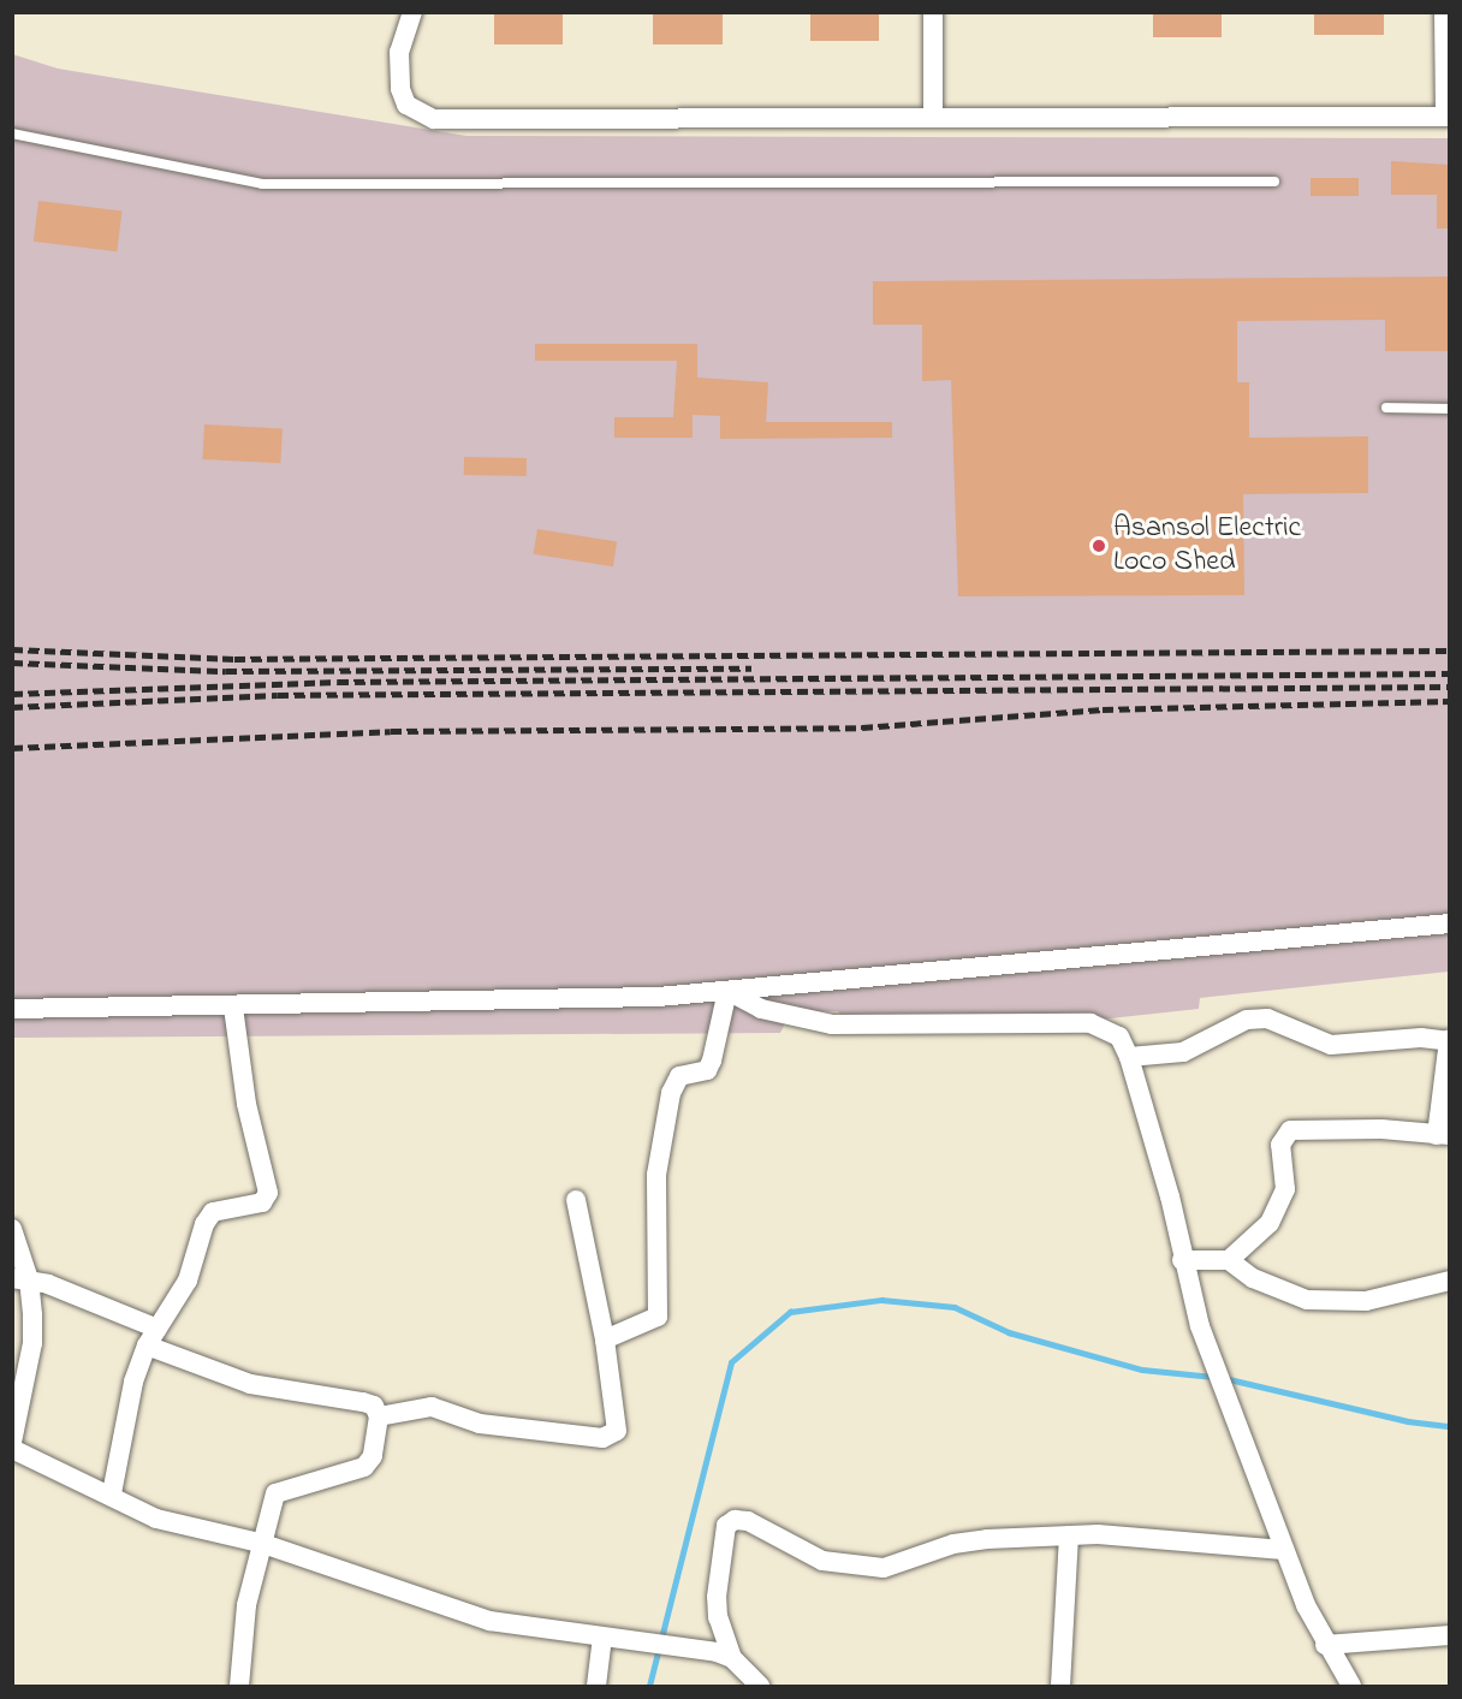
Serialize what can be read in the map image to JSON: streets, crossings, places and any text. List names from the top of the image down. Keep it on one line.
{"places":["Asansol Electric Loco Shed"]}
